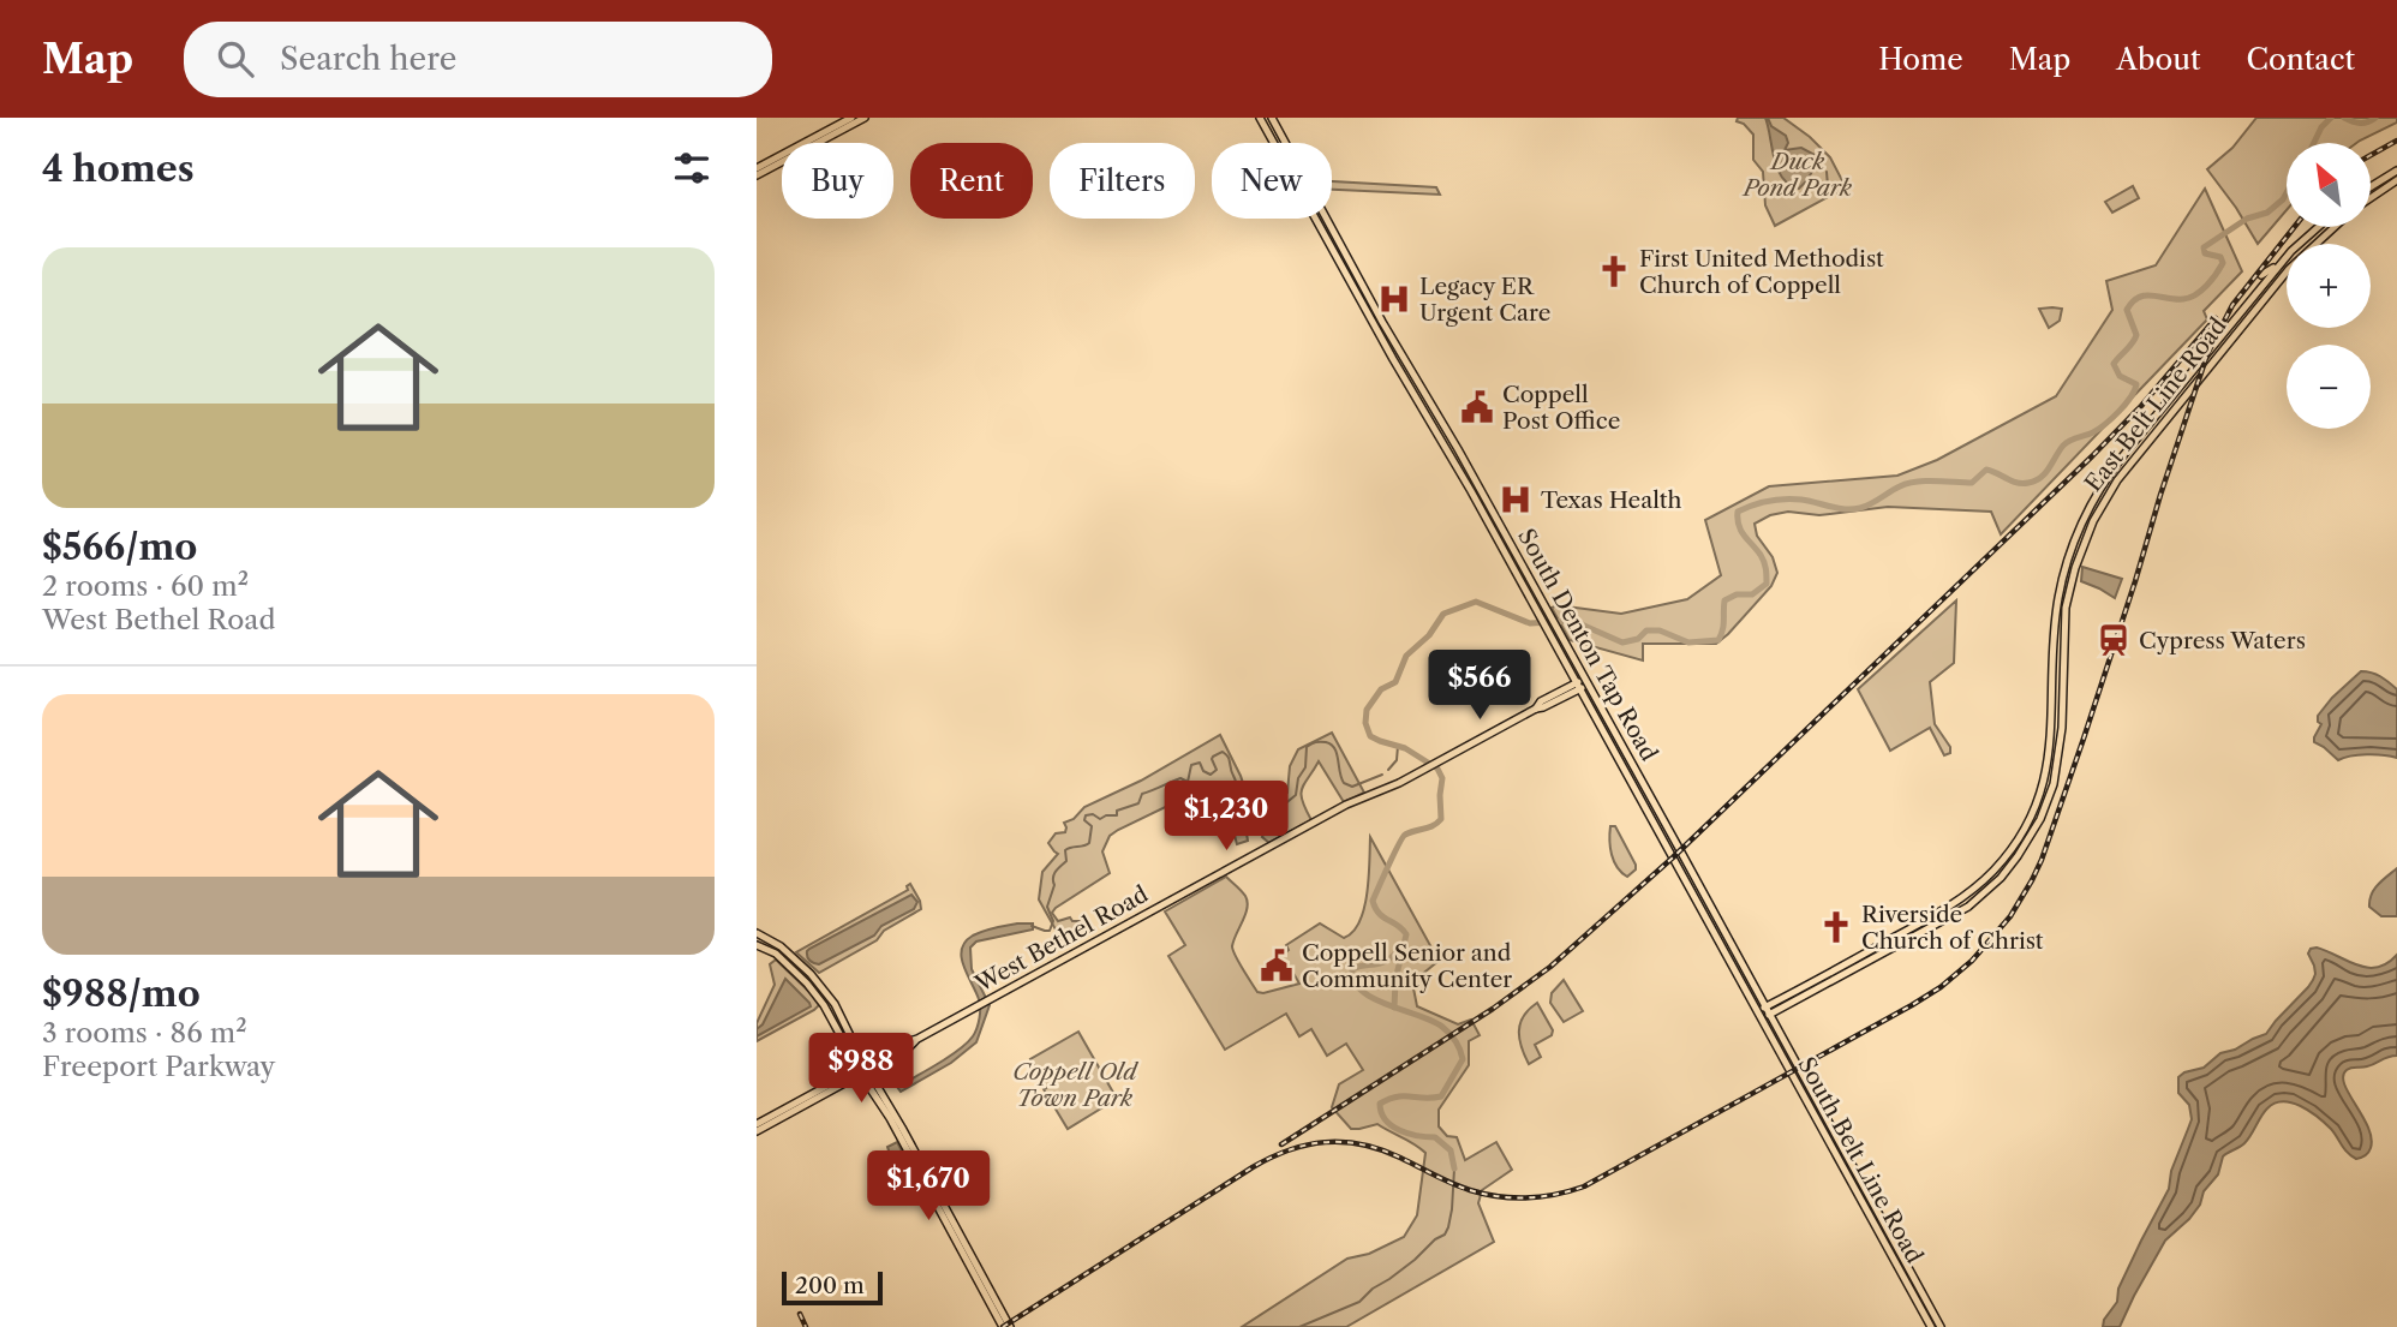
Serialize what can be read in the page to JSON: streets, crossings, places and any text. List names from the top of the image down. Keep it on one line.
{"streets":{"main road":["East Belt Line Road","South Denton Tap Road","West Bethel Road","South Belt Line Road"]},"crossings":[["East Belt Line Road","South Denton Tap Road"],["East Belt Line Road","South Belt Line Road"],["South Denton Tap Road","West Bethel Road"],["South Denton Tap Road","South Belt Line Road"]],"parks":["Duck Pond Park","Coppell Old Town Park"],"places":{"church":["First United Methodist Church of Coppell","Riverside Church of Christ"],"hospital":["Legacy ER Urgent Care","Texas Health"],"public building":["Coppell Post Office","Coppell Senior and Community Center"],"station":["Cypress Waters"]},"scale_bar":"200 m","north":"top left","page":{"header":"Map","search":"Search here","nav":["Home","Map","About","Contact"],"heading":"4 homes","map_buttons":["+","−"],"chip":["Buy","Rent","Filters","New"],"list":[{"name":"$566/mo","note":"2 rooms · 60 m² · West Bethel Road"},{"name":"$988/mo","note":"3 rooms · 86 m² · Freeport Parkway"}],"price":["$566","$1,230","$988","$1,670"],"scale":"200 m"}}
